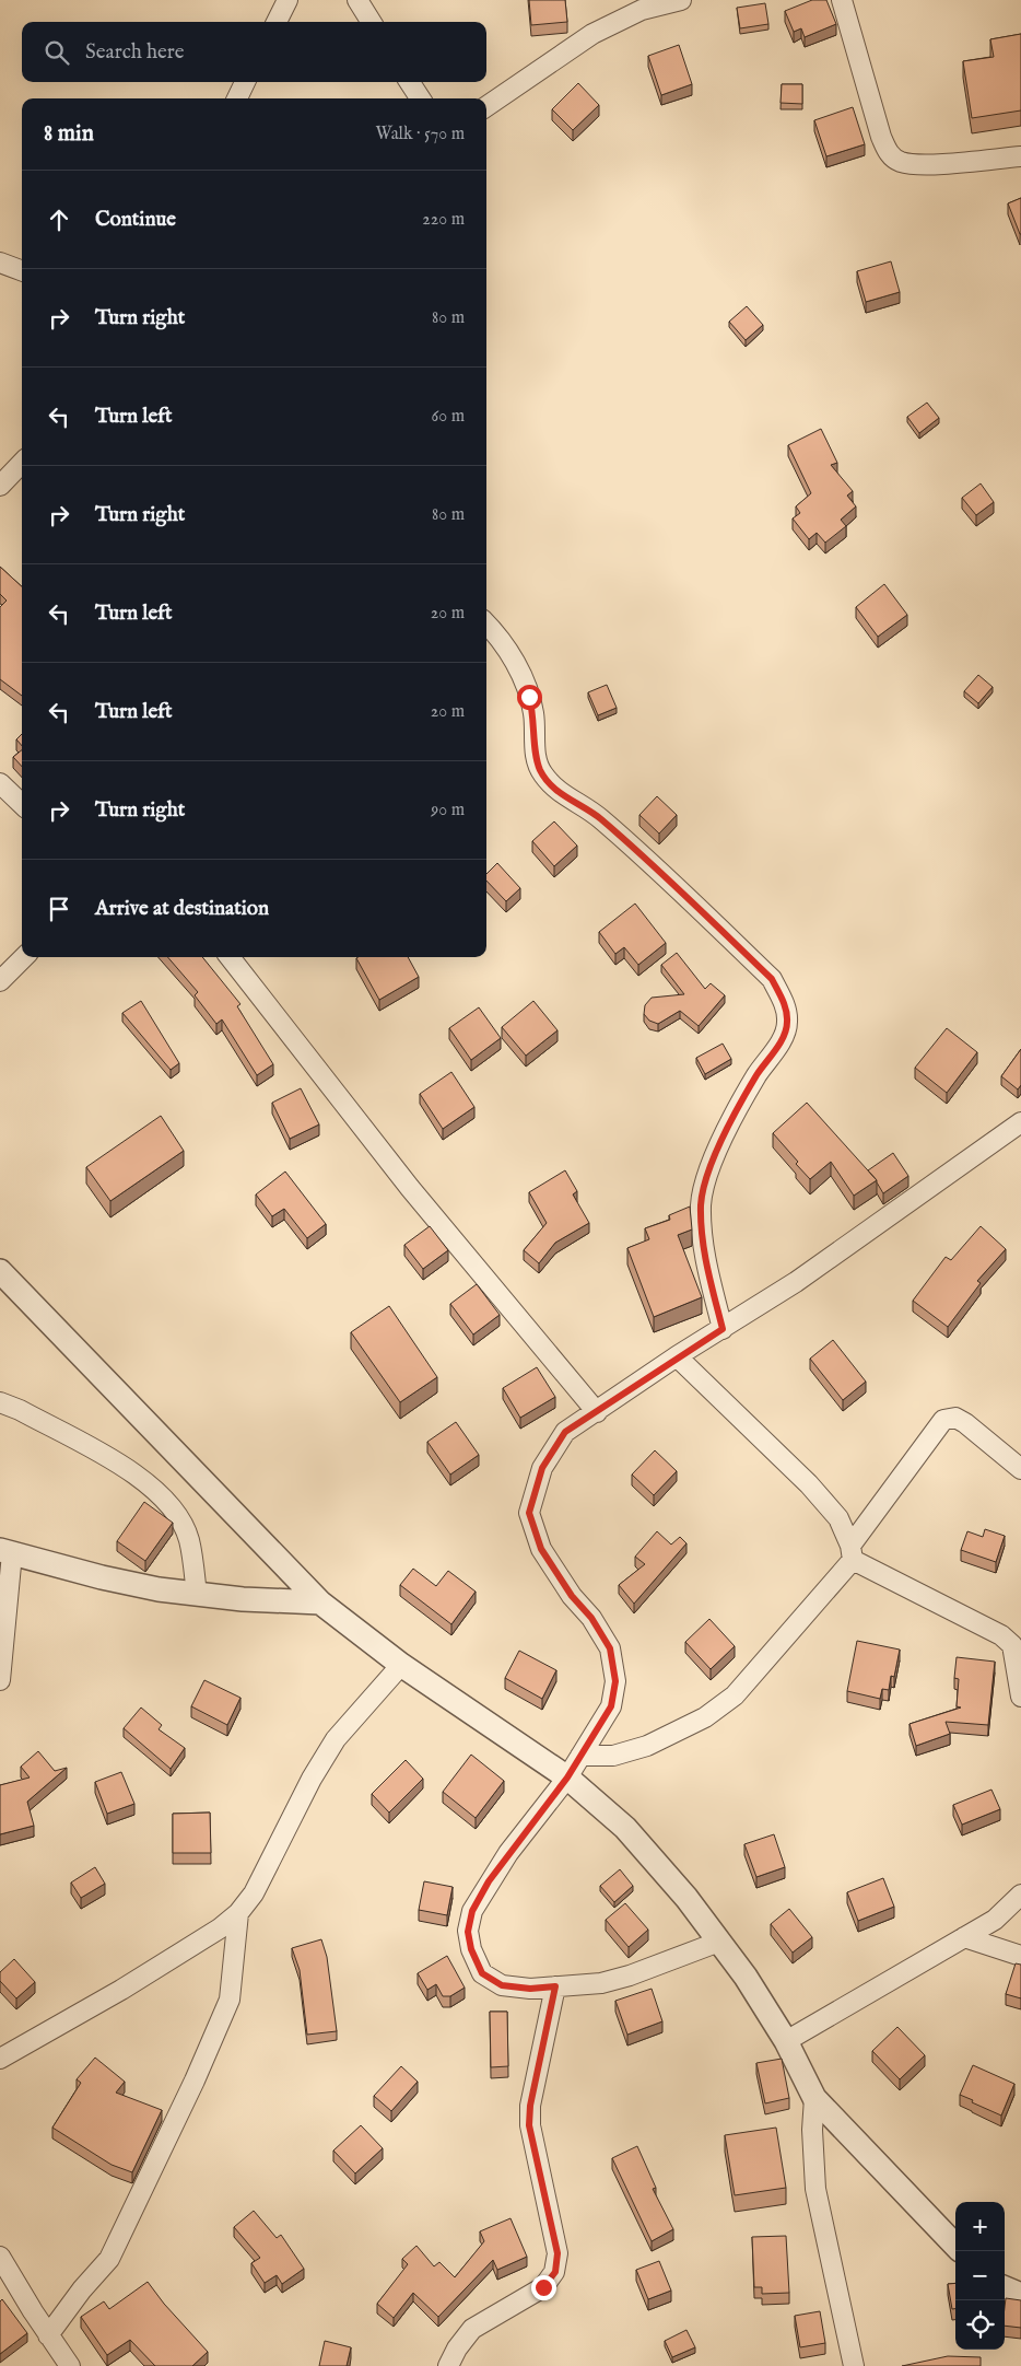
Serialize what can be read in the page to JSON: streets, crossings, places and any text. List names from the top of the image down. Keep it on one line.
{"page":{"search":"Search here","heading":["8 min","Walk · 570 m"],"list":[["Continue","220 m"],["Turn right","80 m"],["Turn left","60 m"],["Turn right","80 m"],["Turn left","20 m"],["Turn left","20 m"],["Turn right","90 m"],"Arrive at destination"],"map_buttons":["+","−"]}}
